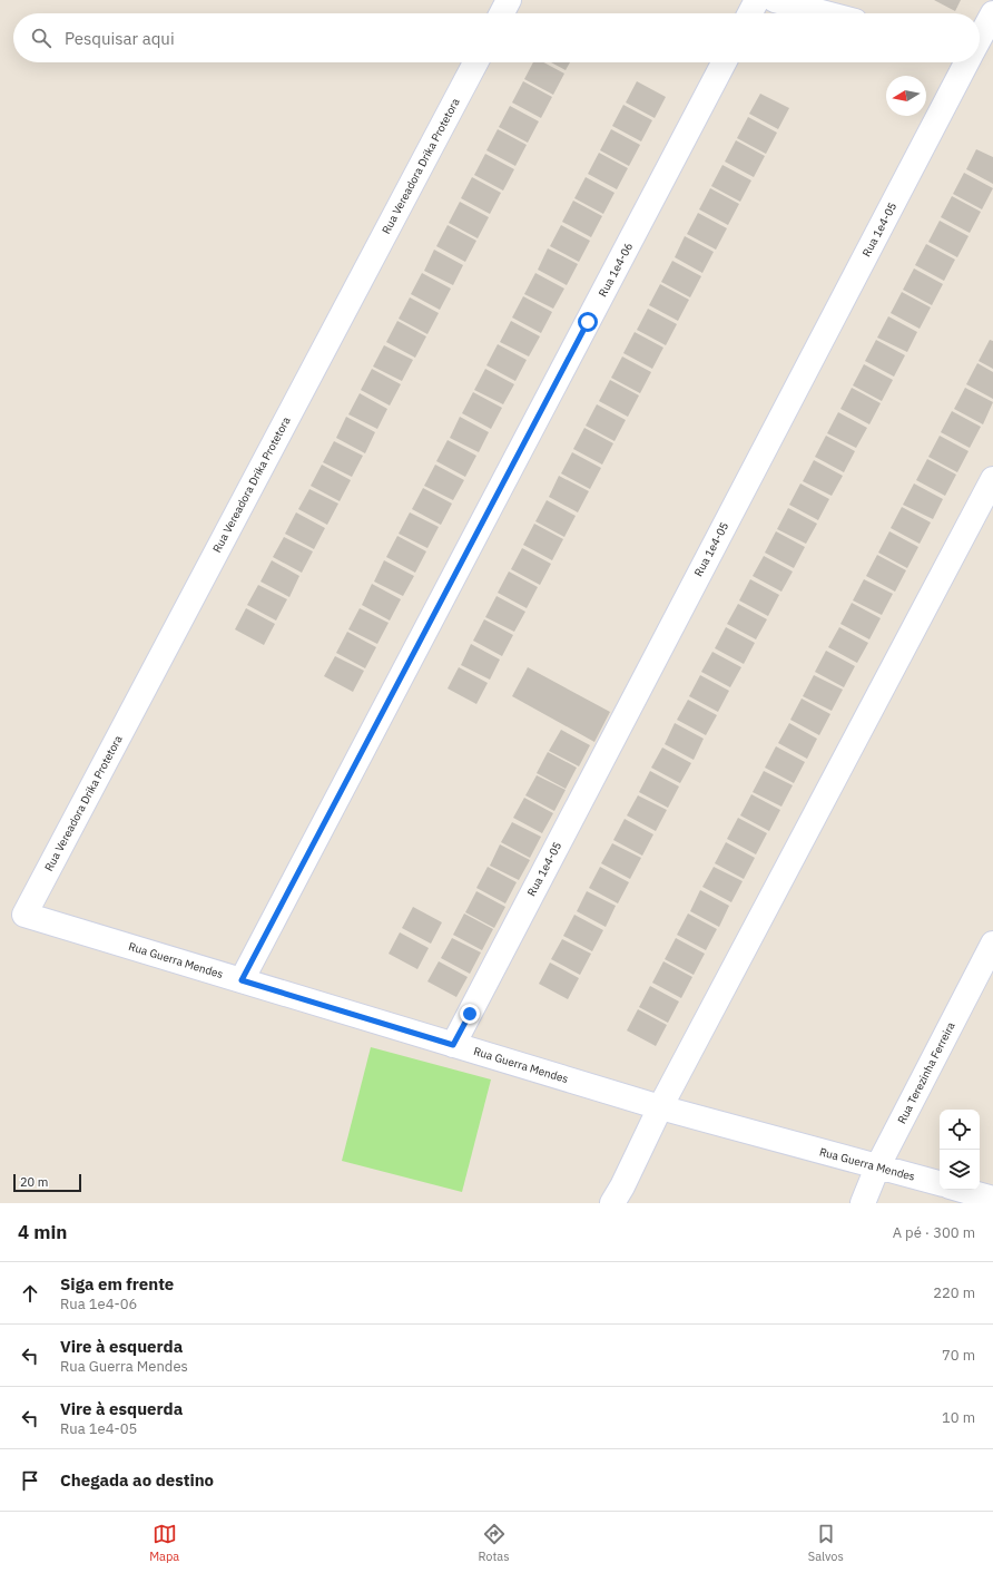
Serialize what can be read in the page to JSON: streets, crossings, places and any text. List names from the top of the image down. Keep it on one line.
{"streets":{"street":["Rua Vereadora Drika Protetora","Rua 1e4-05","Rua 1e4-06","Rua Guerra Mendes","Rua Terezinha Ferreira"]},"crossings":[["Rua Vereadora Drika Protetora","Rua Guerra Mendes"],["Rua 1e4-05","Rua Guerra Mendes"],["Rua 1e4-06","Rua Guerra Mendes"],["Rua Guerra Mendes","Rua Terezinha Ferreira"]],"scale_bar":"20 m","north":"left","page":{"search":"Pesquisar aqui","scale":"20 m","heading":["4 min","A pé · 300 m"],"list":[["Siga em frente","Rua 1e4-06","220 m"],["Vire à esquerda","Rua Guerra Mendes","70 m"],["Vire à esquerda","Rua 1e4-05","10 m"],"Chegada ao destino"],"nav":["Mapa","Rotas","Salvos"]}}
